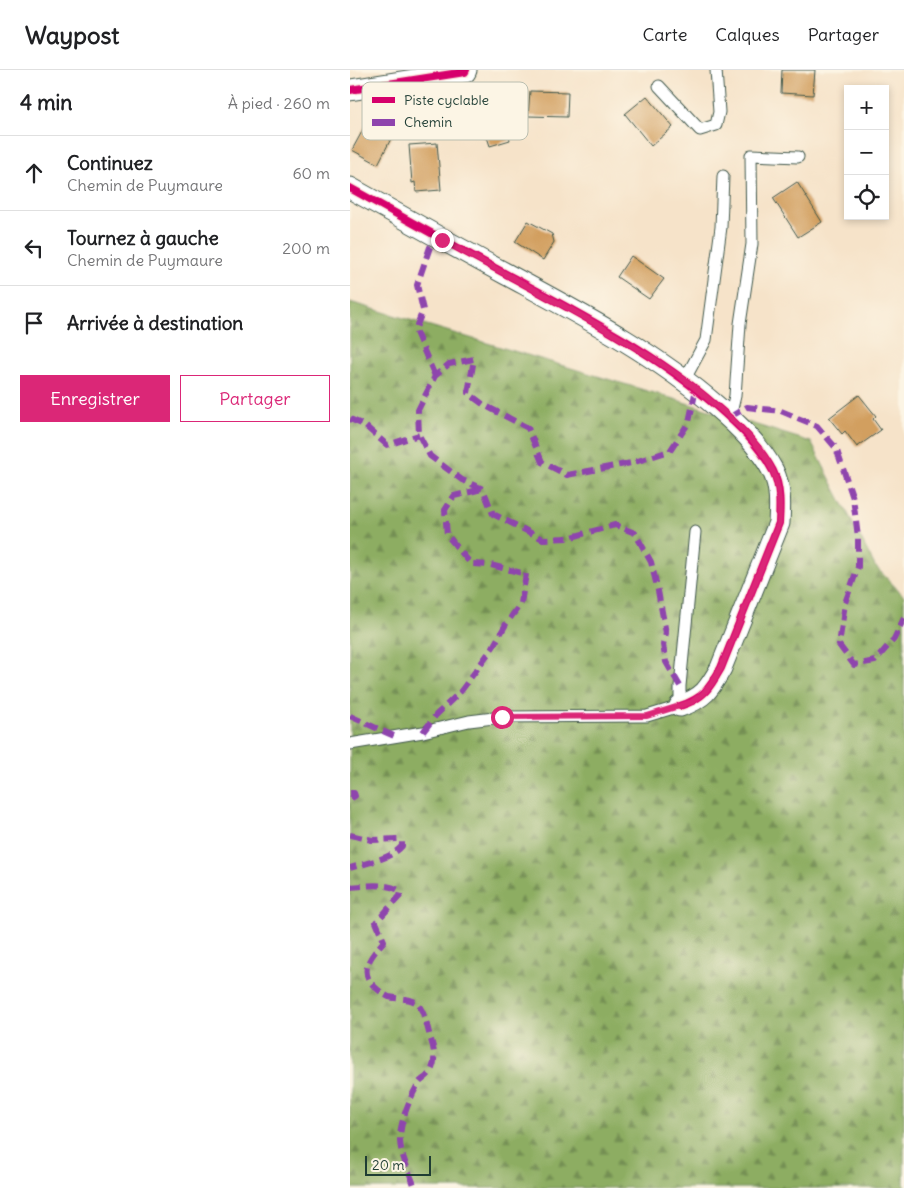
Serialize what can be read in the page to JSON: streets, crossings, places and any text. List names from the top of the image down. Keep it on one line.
{"legend":["Piste cyclable","Chemin"],"scale_bar":"20 m","page":{"header":"Waypost","nav":["Carte","Calques","Partager"],"heading":["4 min","À pied · 260 m"],"map_buttons":["+","−"],"list":[["Continuez","Chemin de Puymaure","60 m"],["Tournez à gauche","Chemin de Puymaure","200 m"],"Arrivée à destination"],"buttons":["Enregistrer","Partager"],"scale":"20 m"}}
